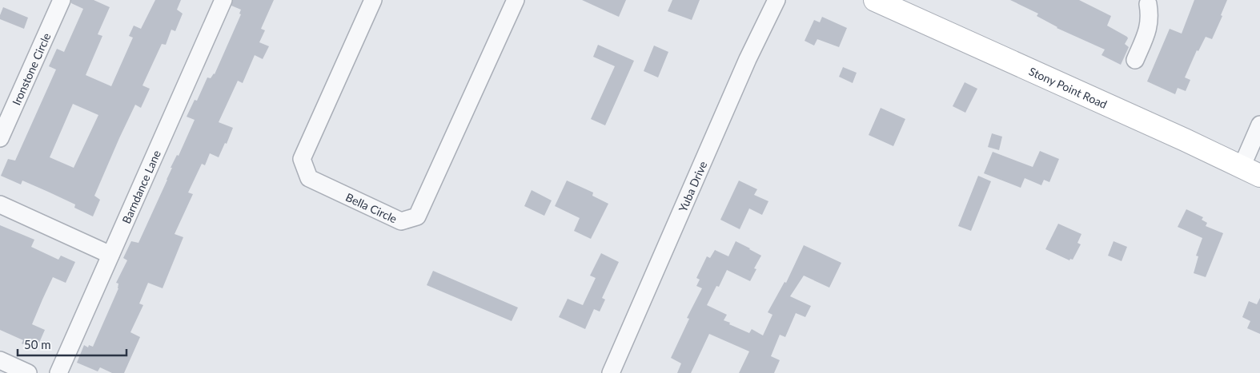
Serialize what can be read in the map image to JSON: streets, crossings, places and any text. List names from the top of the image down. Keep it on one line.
{"streets":{"main road":["Stony Point Road"],"street":["Ironstone Circle","Barndance Lane","Yuba Drive","Bella Circle"]},"scale_bar":"50 m"}
